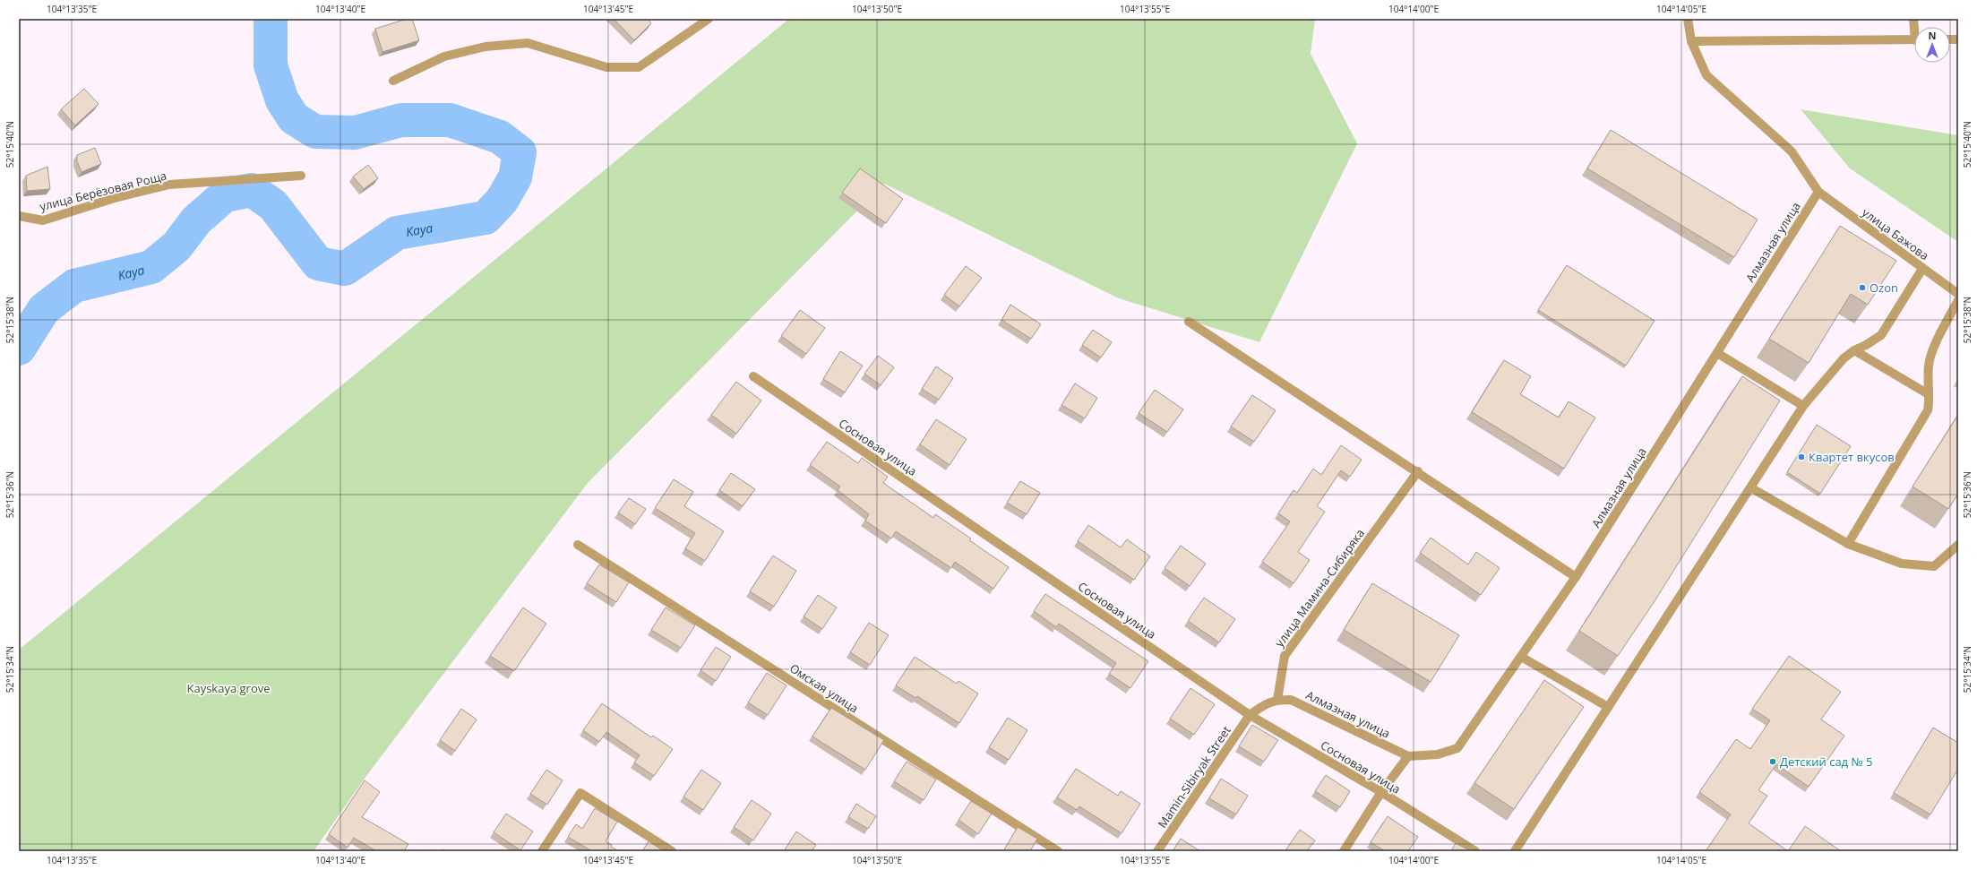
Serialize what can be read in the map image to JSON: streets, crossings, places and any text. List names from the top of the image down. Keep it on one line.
{"streets":{"street":["улица Берёзовая Роща","улица Бажова","Алмазная улица","Сосновая улица","улица Мамина-Сибиряка","Омская улица","Mamin-Sibiryak Street"]},"crossings":[["улица Бажова","Алмазная улица"],["Алмазная улица","улица Мамина-Сибиряка"],["Сосновая улица","Mamin-Sibiryak Street"]],"water":["Kaya"],"parks":["Kayskaya grove"],"places":["Ozon","Квартет вкусов","Детский сад № 5"],"north":"top","coordinates":["104°13'35\"E","104°13'40\"E","104°13'45\"E","104°13'50\"E","104°13'55\"E","104°14'00\"E","104°14'05\"E","52°15'40\"N","52°15'38\"N","52°15'36\"N","52°15'34\"N"]}
